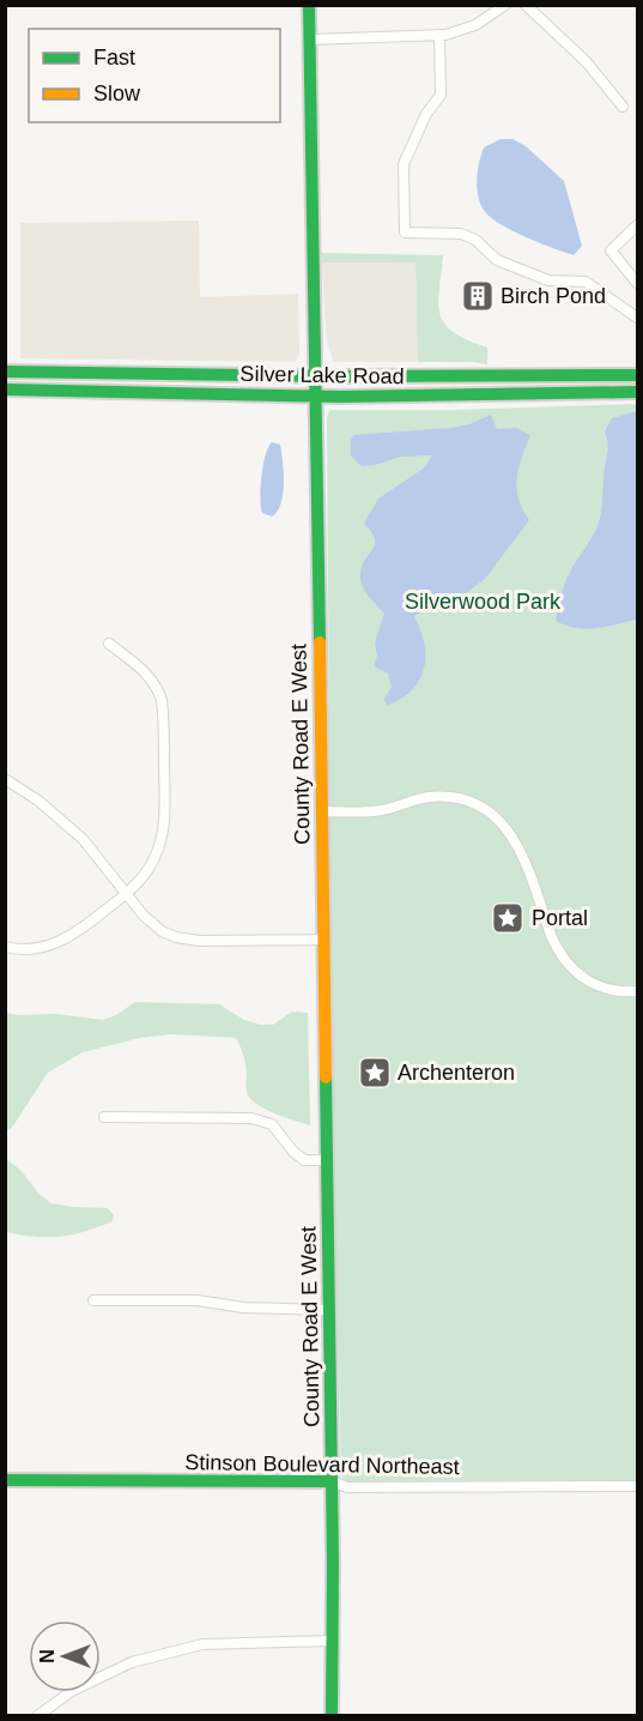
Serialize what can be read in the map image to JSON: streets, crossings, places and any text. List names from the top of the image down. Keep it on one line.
{"streets":{"street":["Silver Lake Road","County Road E West","Stinson Boulevard Northeast"]},"crossings":[["Silver Lake Road","County Road E West"],["County Road E West","Stinson Boulevard Northeast"]],"parks":["Silverwood Park"],"places":{"building":["Birch Pond"],"place":["Portal","Archenteron"]},"legend":["Fast","Slow"],"north":"left"}
